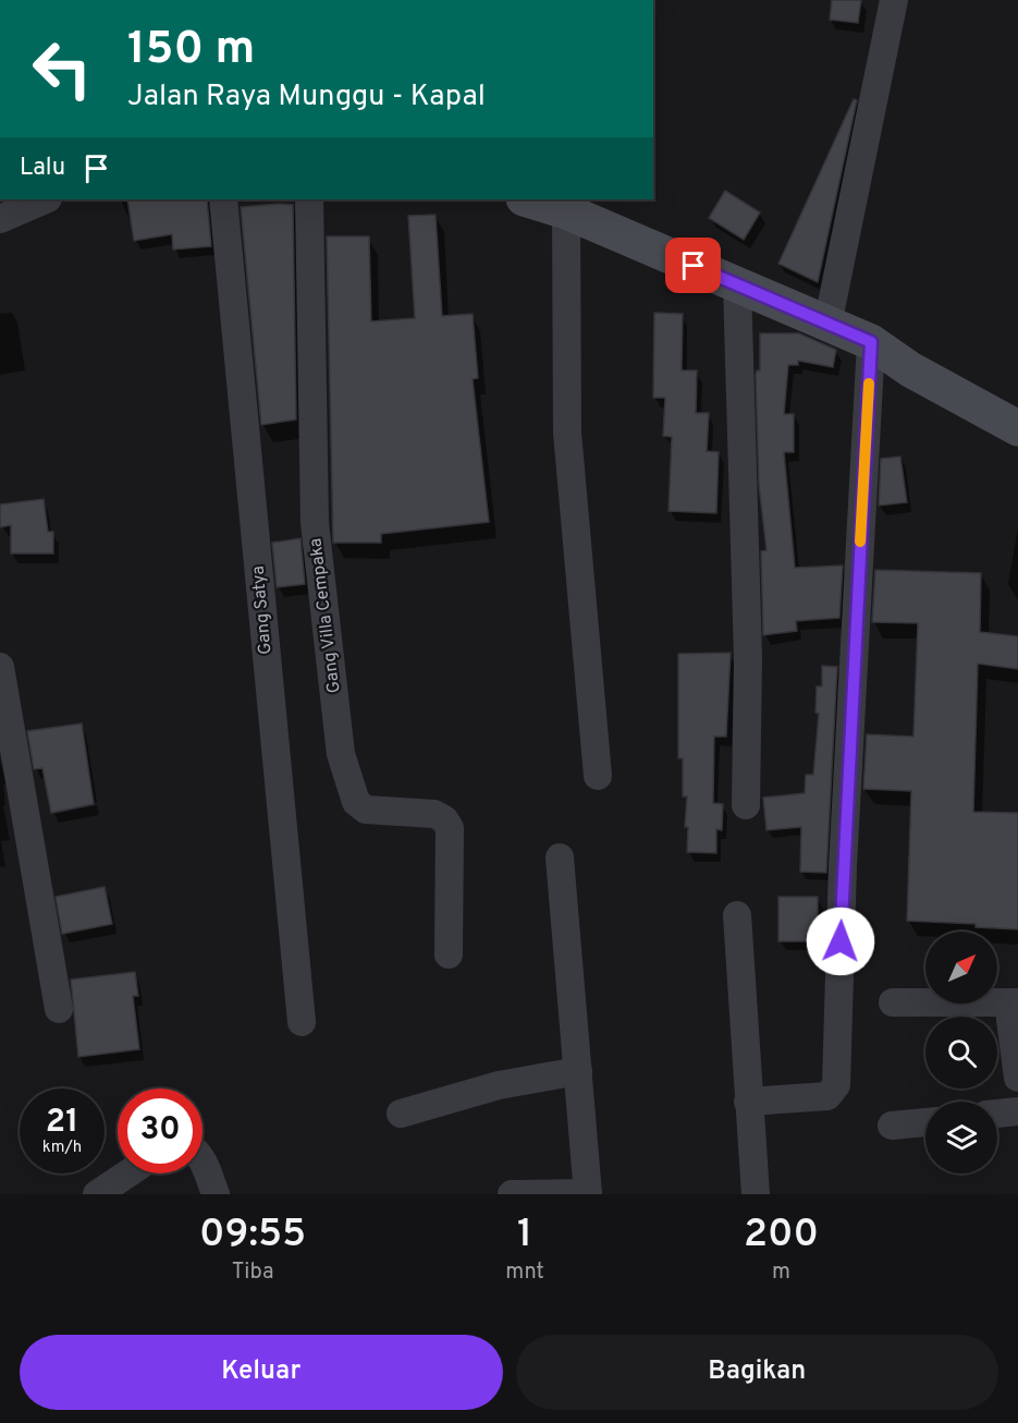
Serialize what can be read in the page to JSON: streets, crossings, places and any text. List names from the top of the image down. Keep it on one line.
{"streets":{"street":["Gang Satya","Gang Villa Cempaka"]},"north":"top right","page":{"turn":["150 m","Jalan Raya Munggu - Kapal"],"then":"Lalu","speed":"21 km/h","limit":"30","eta":["09:55","Tiba","1","mnt","200","m"],"buttons":["Keluar","Bagikan"]}}
